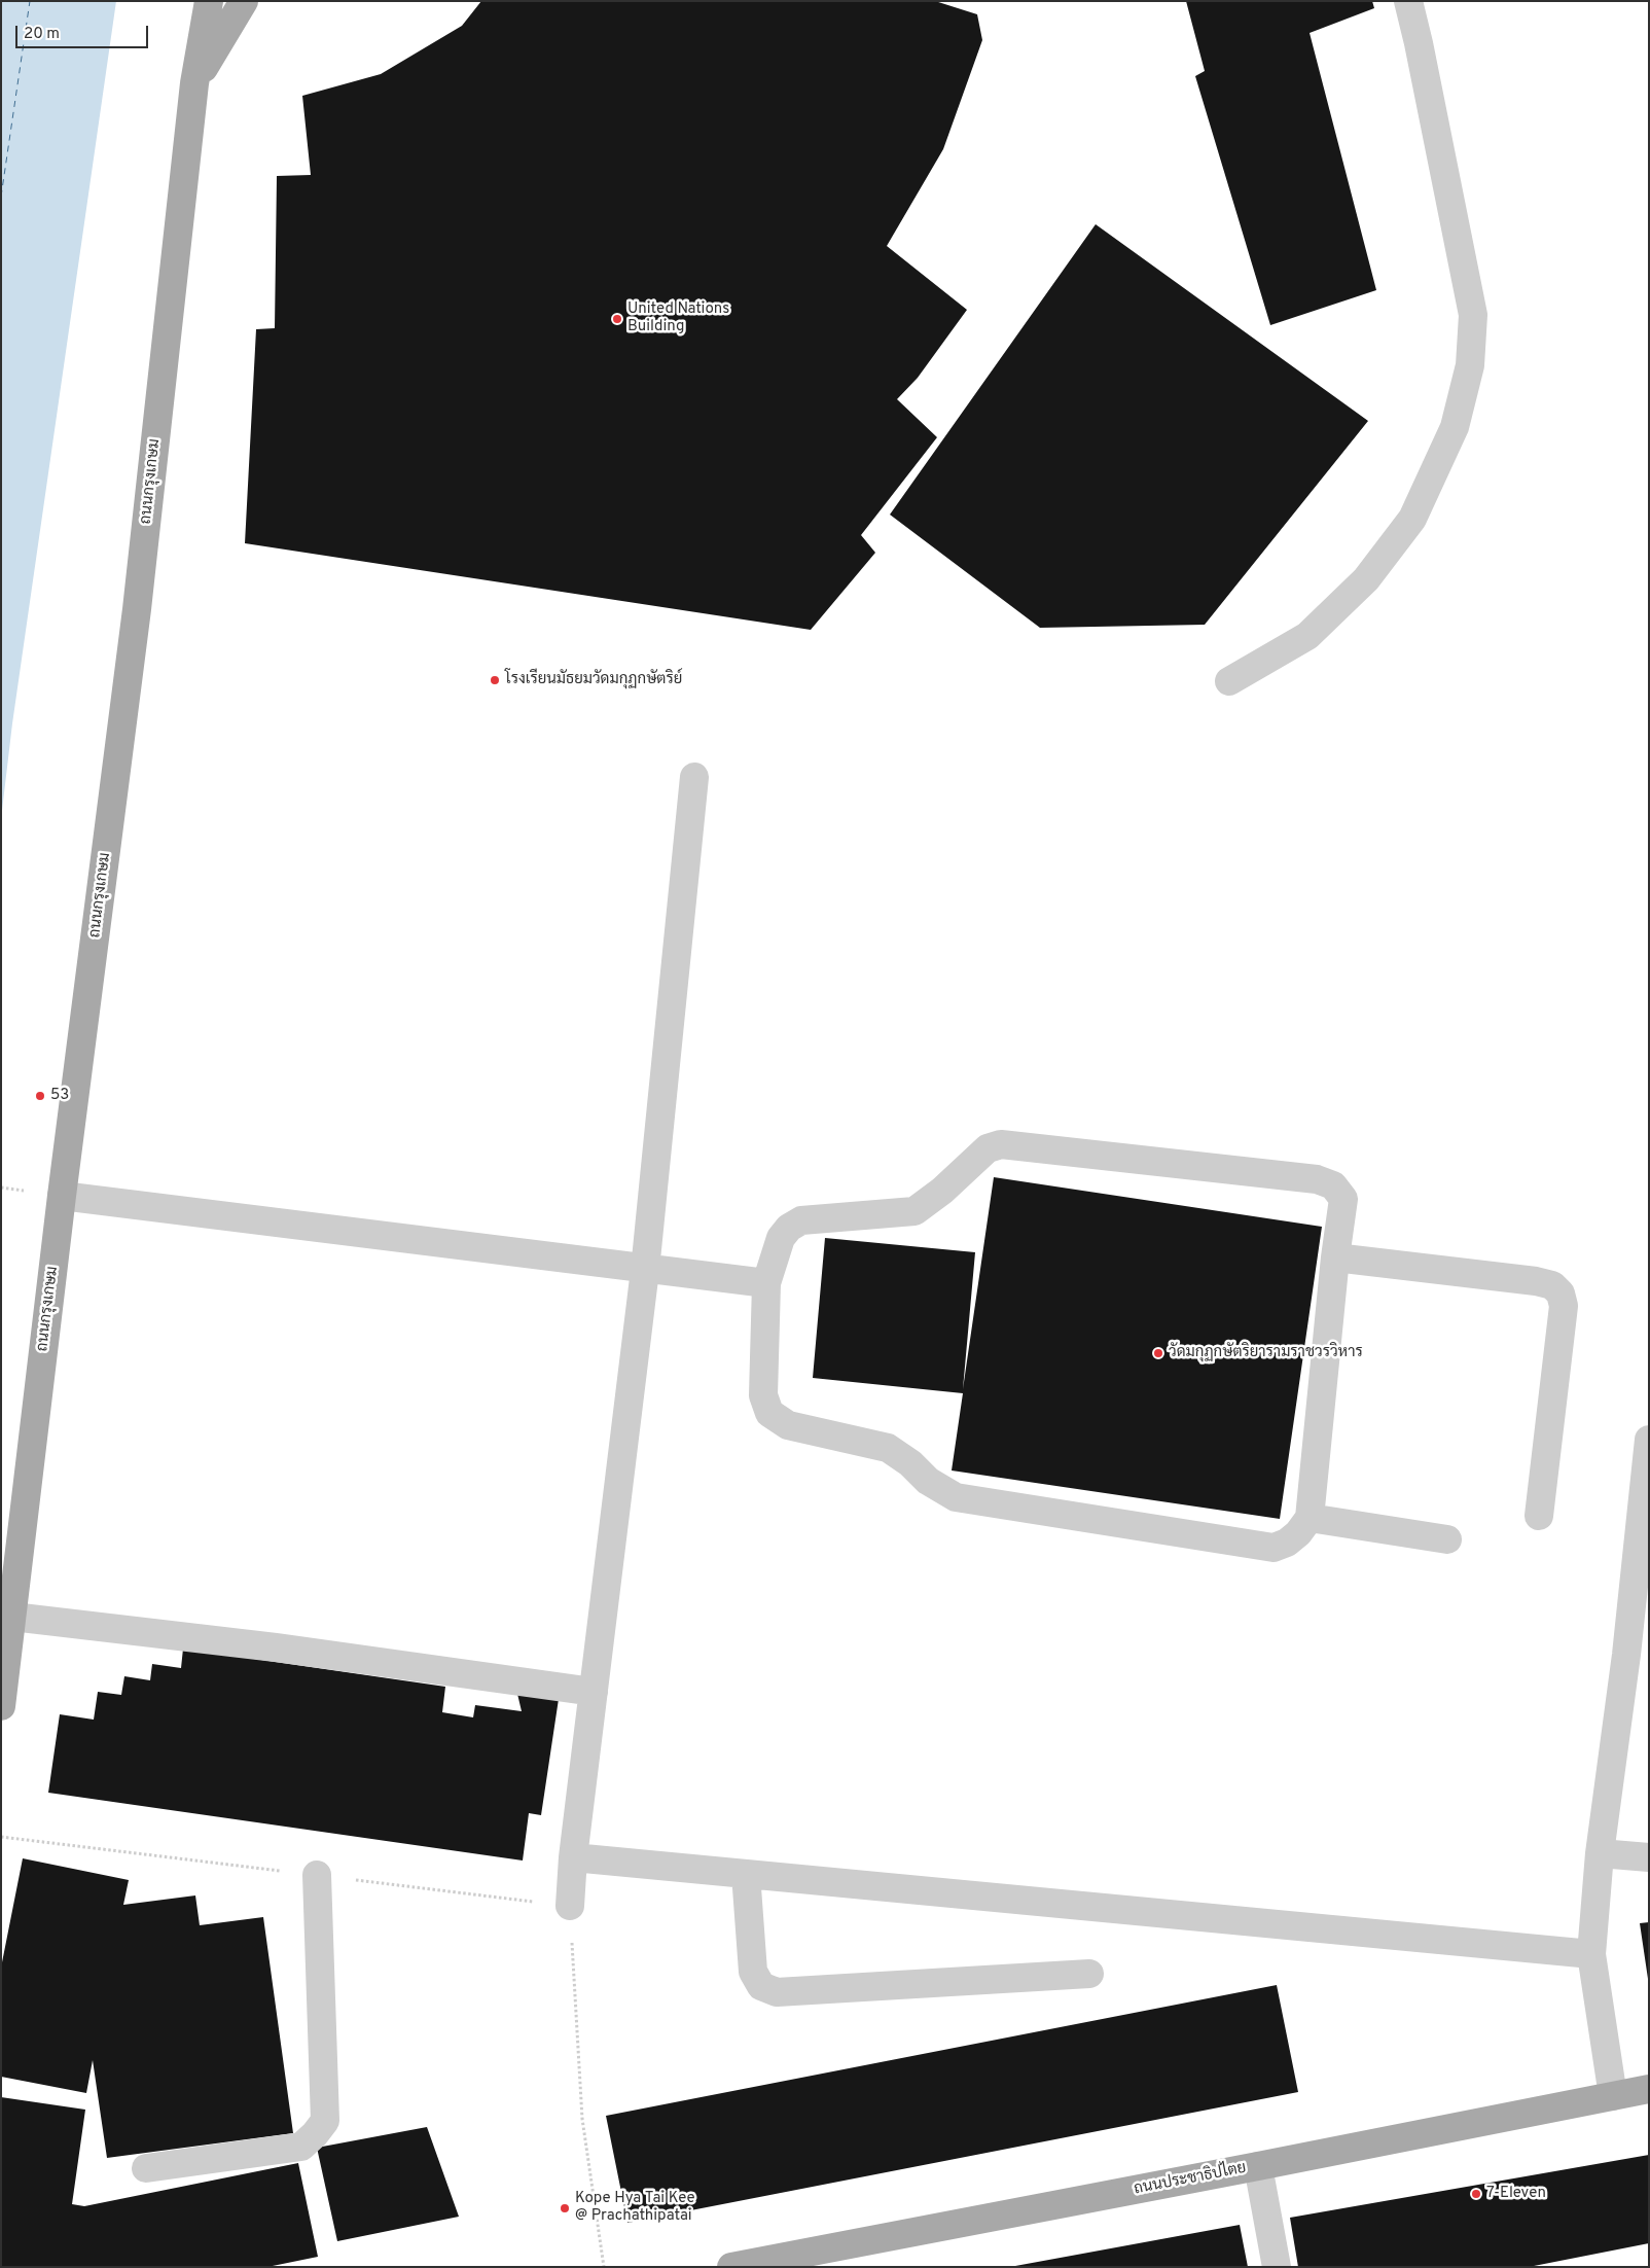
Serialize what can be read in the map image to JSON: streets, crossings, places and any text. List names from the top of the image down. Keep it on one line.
{"streets":{"main road":["ถนนกรุงเกษม","ถนนประชาธิปไตย"]},"places":["United Nations Building","โรงเรียนมัธยมวัดมกุฏกษัตริย์","53","วัดมกุฏกษัตริยารามราชวรวิหาร","7-Eleven","Kope Hya Tai Kee @ Prachathipatai"],"scale_bar":"20 m"}
